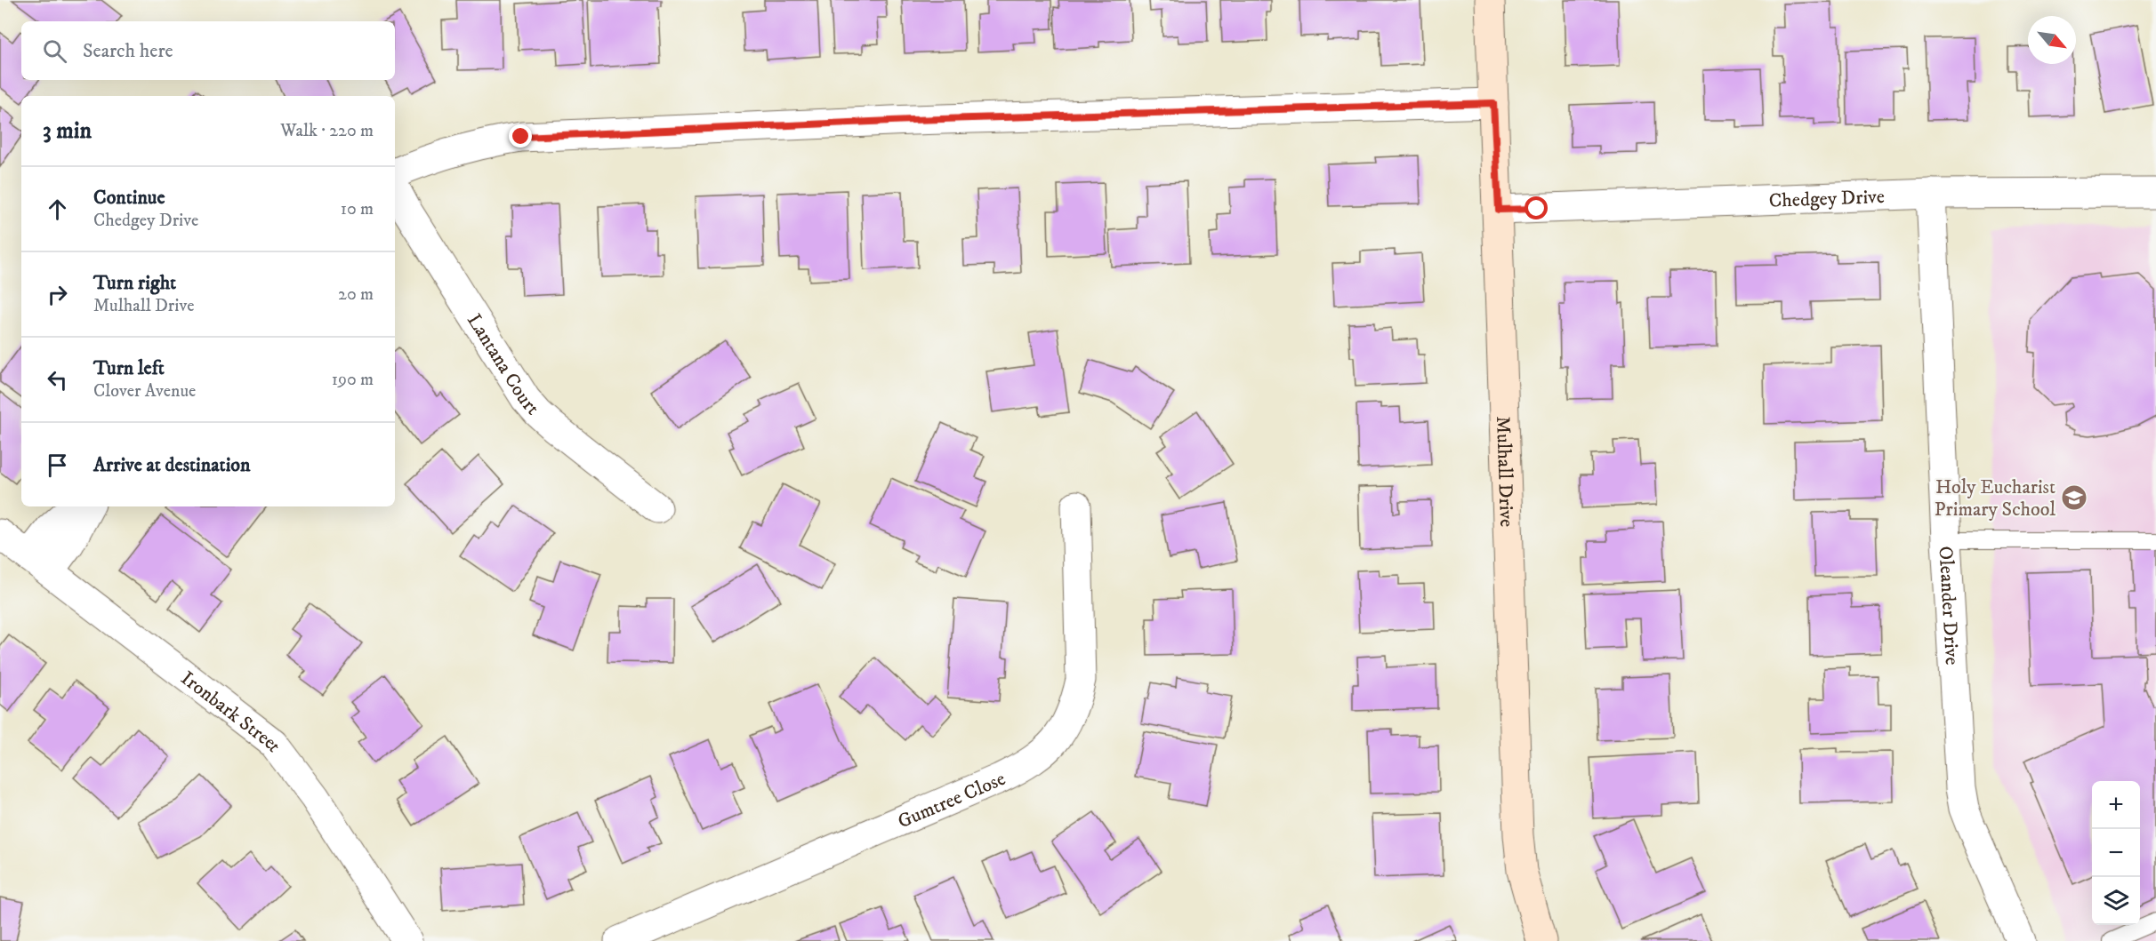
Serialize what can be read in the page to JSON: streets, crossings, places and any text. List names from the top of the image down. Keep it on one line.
{"streets":{"street":["Chedgey Drive","Lantana Court","Mulhall Drive","Oleander Drive","Ironbark Street","Gumtree Close"]},"crossings":[["Chedgey Drive","Mulhall Drive"],["Chedgey Drive","Oleander Drive"]],"places":{"school or university":["Holy Eucharist Primary School"]},"north":"bottom right","page":{"search":"Search here","heading":["3 min","Walk · 220 m"],"list":[["Continue","Chedgey Drive","10 m"],["Turn right","Mulhall Drive","20 m"],["Turn left","Clover Avenue","190 m"],"Arrive at destination"],"map_buttons":["+","−"]}}
